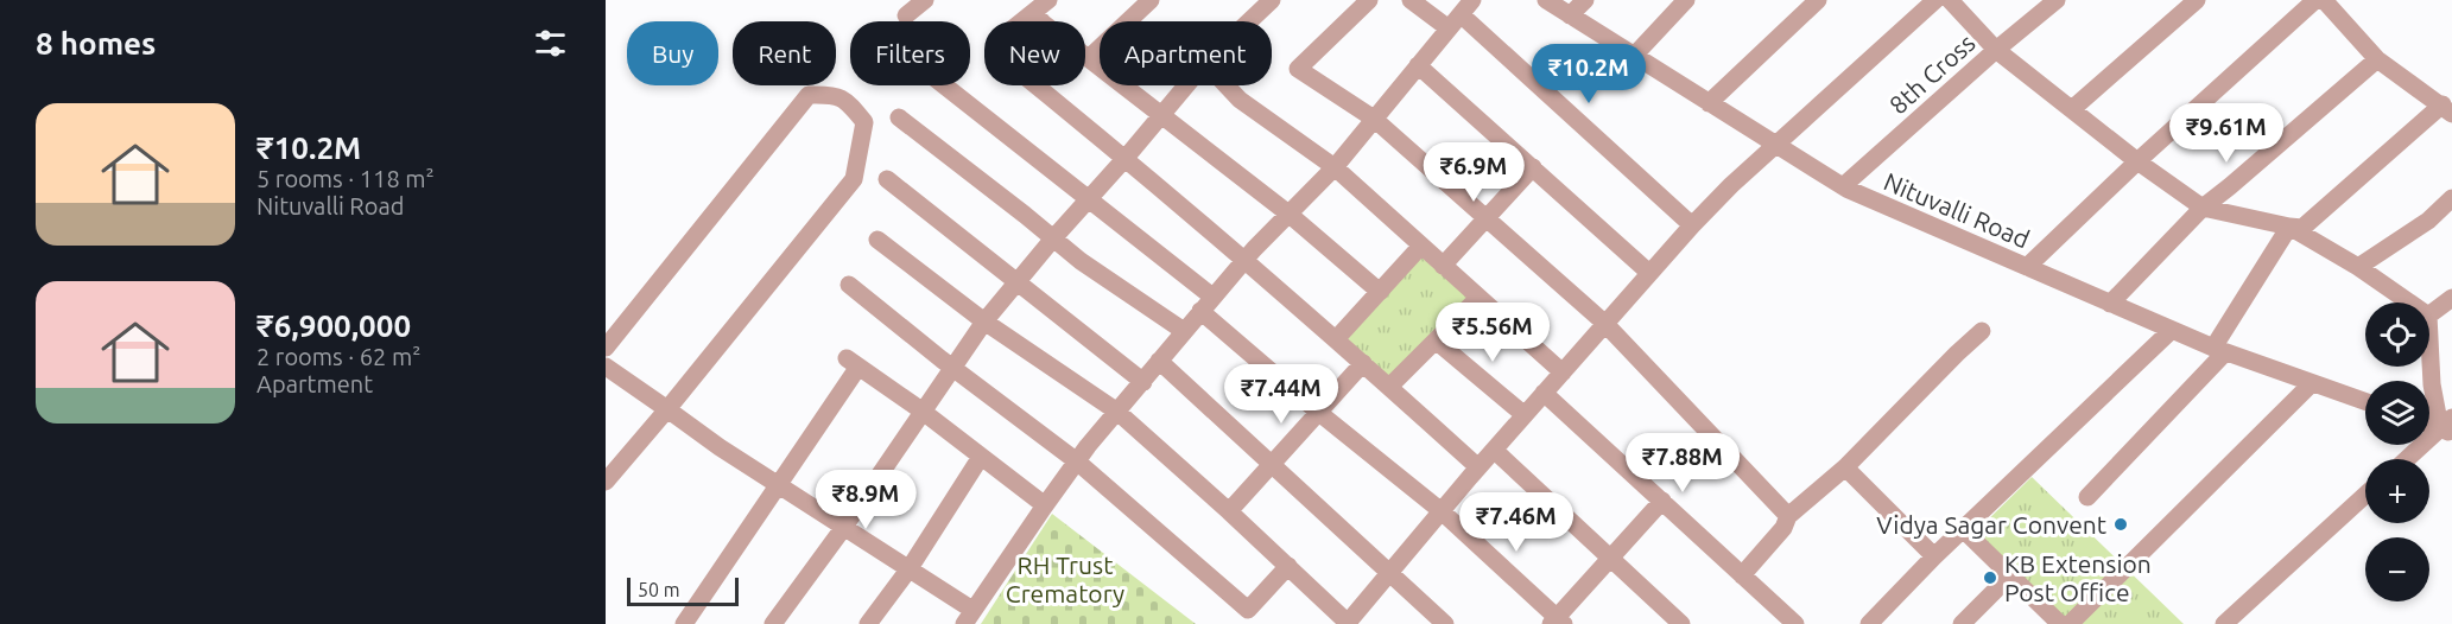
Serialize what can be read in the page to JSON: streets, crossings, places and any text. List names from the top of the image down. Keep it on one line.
{"streets":{"street":["8th Cross","Nituvalli Road"]},"crossings":[["8th Cross","Nituvalli Road"]],"parks":["RH Trust Crematory"],"places":["Vidya Sagar Convent","KB Extension Post Office"],"scale_bar":"50 m","page":{"heading":"8 homes","chip":["Buy","Rent","Filters","New","Apartment"],"price":["₹10.2M","₹9.61M","₹6.9M","₹5.56M","₹7.44M","₹7.88M","₹8.9M","₹7.46M"],"list":[{"name":"₹10.2M","note":"5 rooms · 118 m² · Nituvalli Road"},{"name":"₹6,900,000","note":"2 rooms · 62 m² · Apartment"}],"map_buttons":["+","−"],"scale":"50 m"}}
